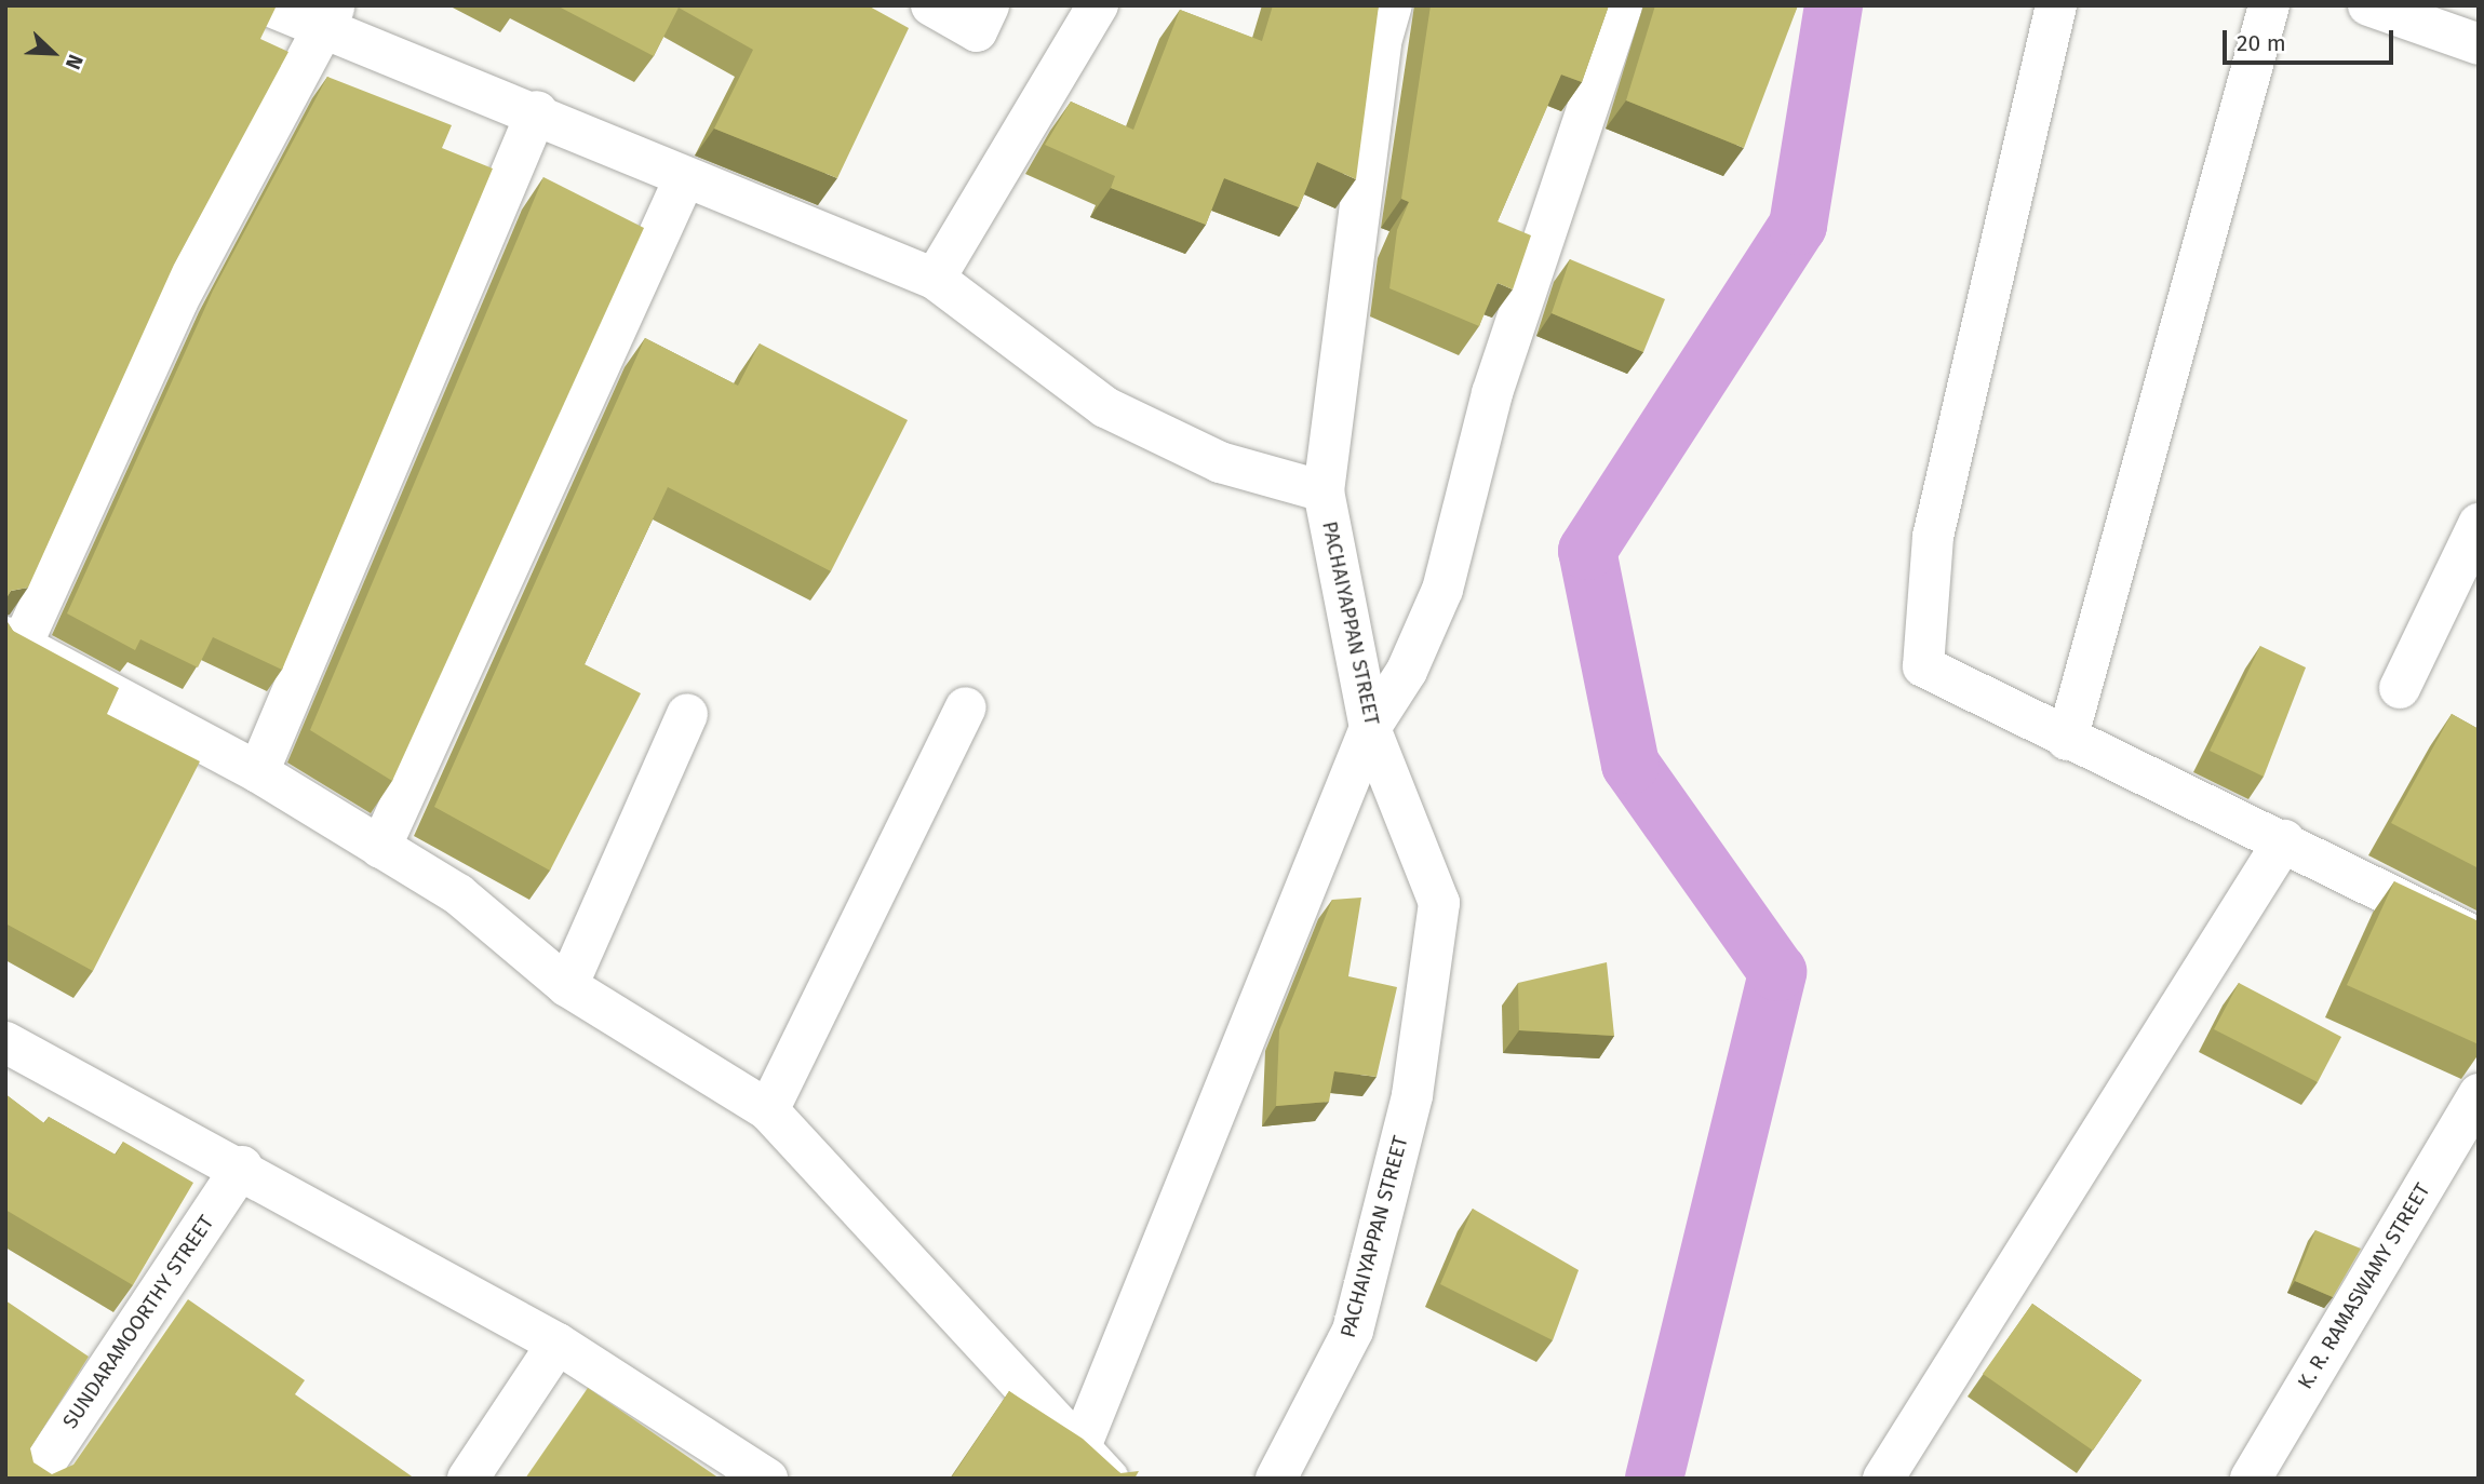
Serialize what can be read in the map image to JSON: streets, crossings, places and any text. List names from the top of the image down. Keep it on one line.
{"streets":{"street":["PACHAIYAPPAN STREET","K. R. RAMASWAMY STREET","SUNDARAMOORTHY STREET"]},"scale_bar":"20 m","north":"bottom right"}
